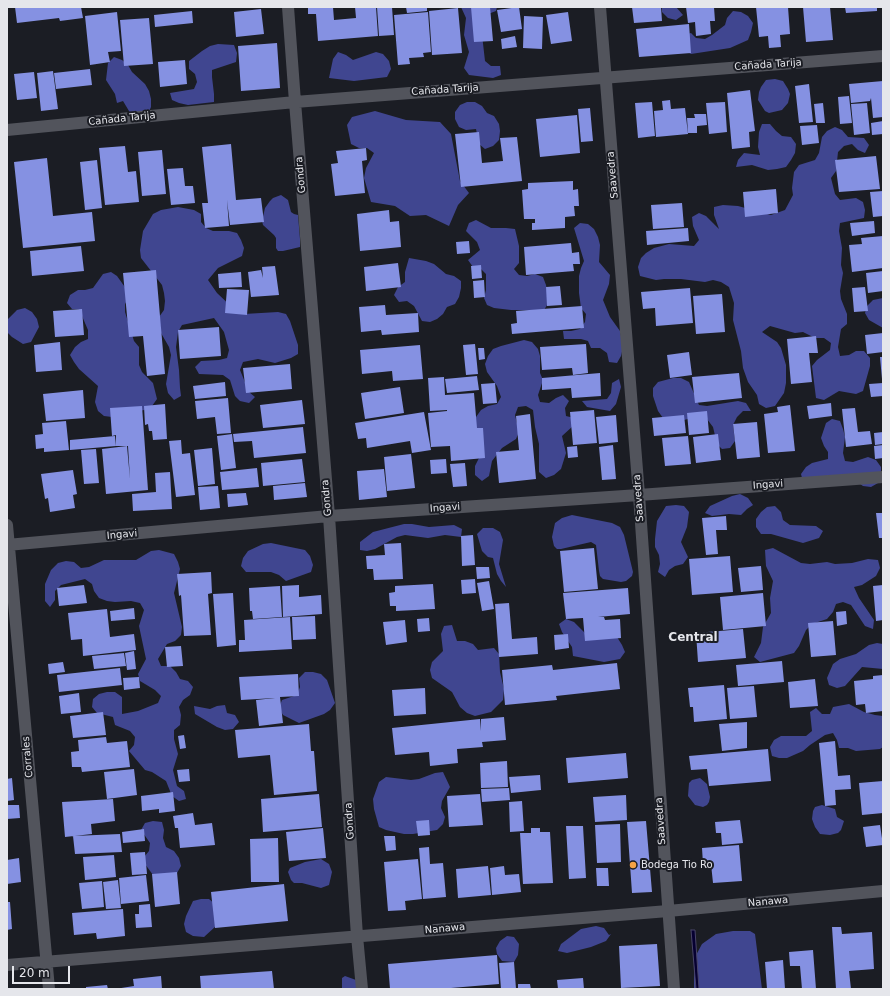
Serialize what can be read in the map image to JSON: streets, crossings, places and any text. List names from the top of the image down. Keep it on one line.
{"streets":{"street":["Cañada Tarija","Gondra","Saavedra","Ingavi","Corrales","Nanawa"]},"crossings":[["Cañada Tarija","Gondra"],["Cañada Tarija","Saavedra"],["Gondra","Ingavi"],["Gondra","Nanawa"],["Saavedra","Ingavi"],["Saavedra","Nanawa"],["Ingavi","Corrales"],["Corrales","Nanawa"]],"districts":["Central"],"places":["Bodega Tio Ro"],"scale_bar":"20 m"}
